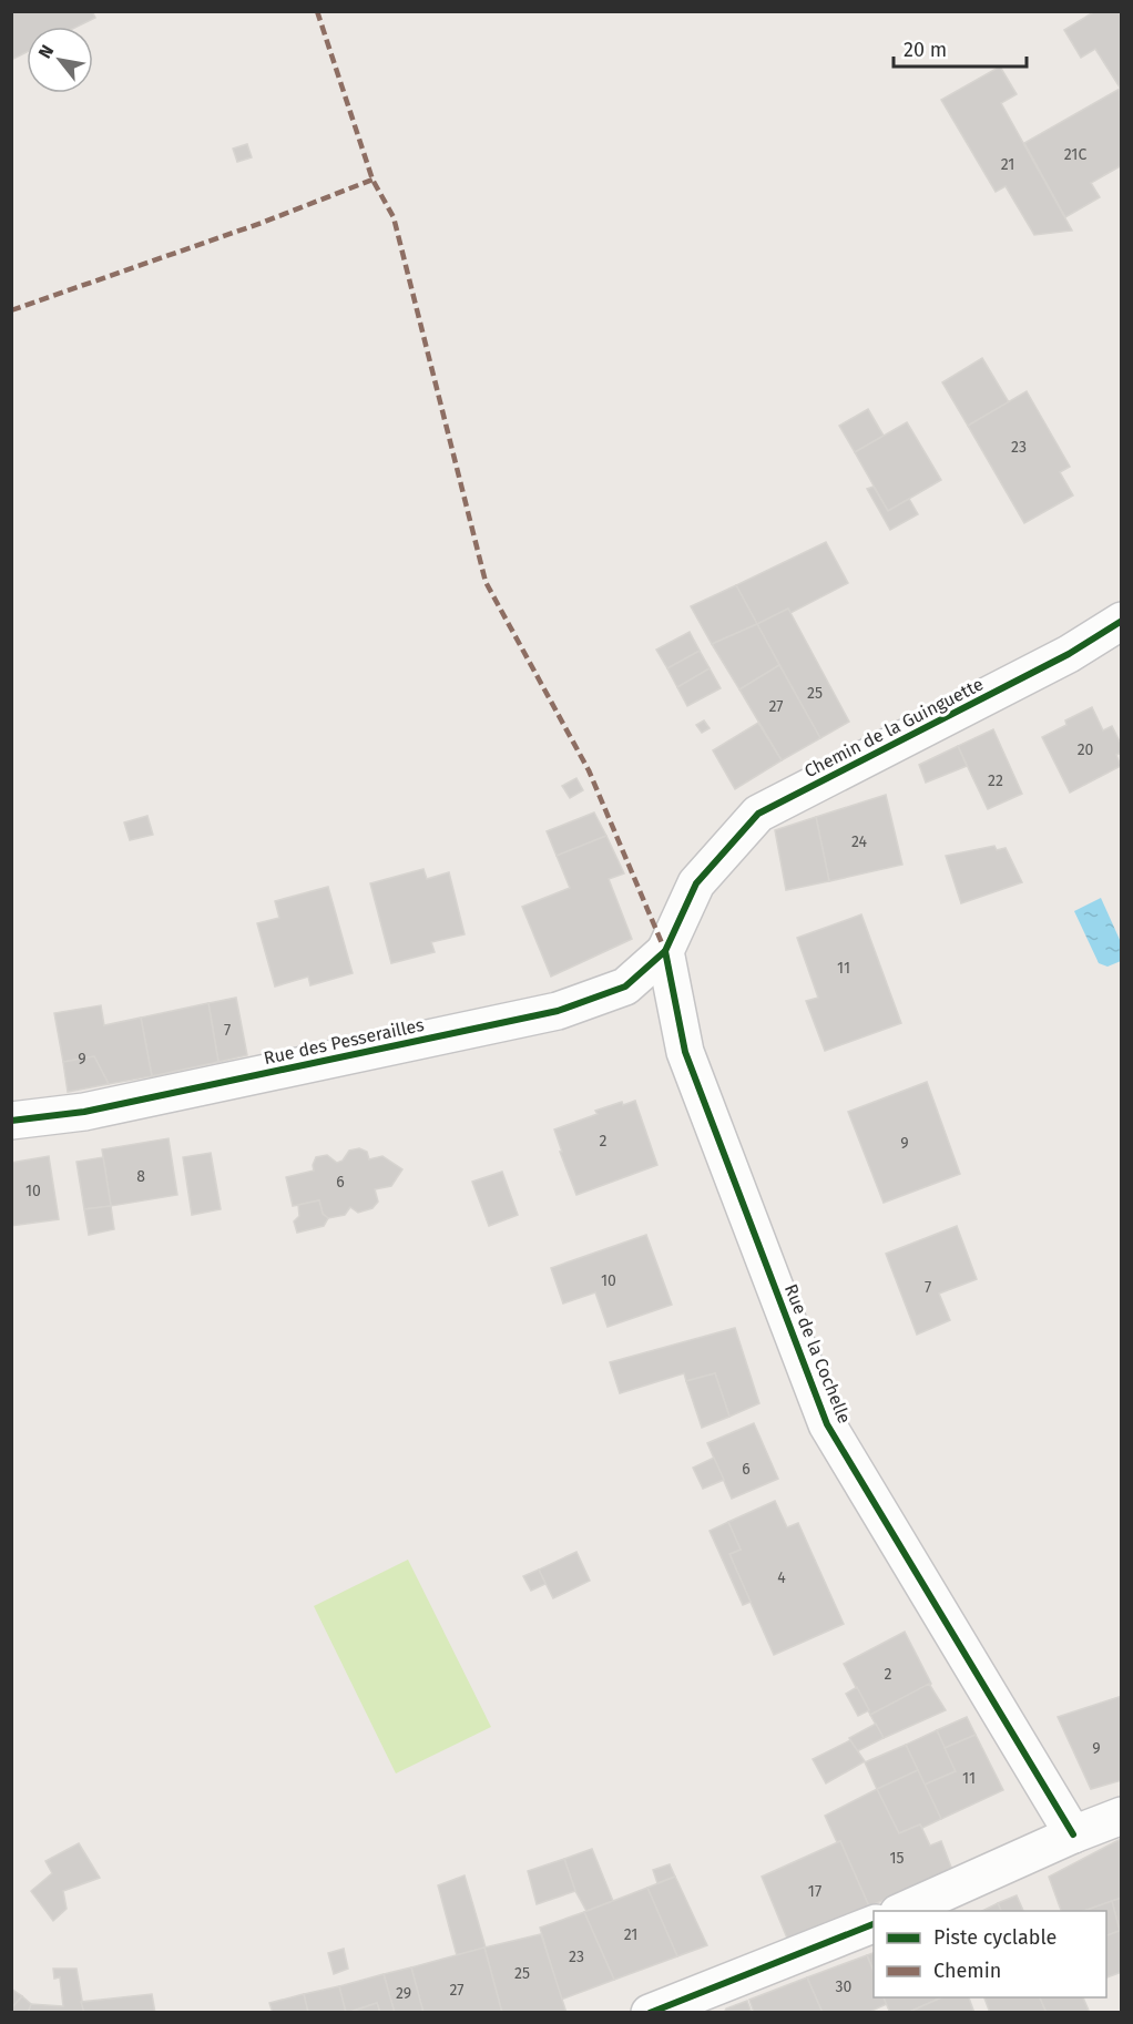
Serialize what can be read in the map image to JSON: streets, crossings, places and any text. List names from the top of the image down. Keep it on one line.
{"streets":{"street":["Chemin de la Guinguette","Rue des Pesserailles","Rue de la Cochelle"]},"crossings":[["Chemin de la Guinguette","Rue des Pesserailles"],["Chemin de la Guinguette","Rue de la Cochelle"],["Rue des Pesserailles","Rue de la Cochelle"]],"house_numbers":["21C","21","23","25","27","20","22","24","11","7","9","2","9","8","6","10","10","7","6","4","2","9","11","15","17","21","23","25","30","27","29"],"legend":["Piste cyclable","Chemin"],"scale_bar":"20 m","north":"top left"}
